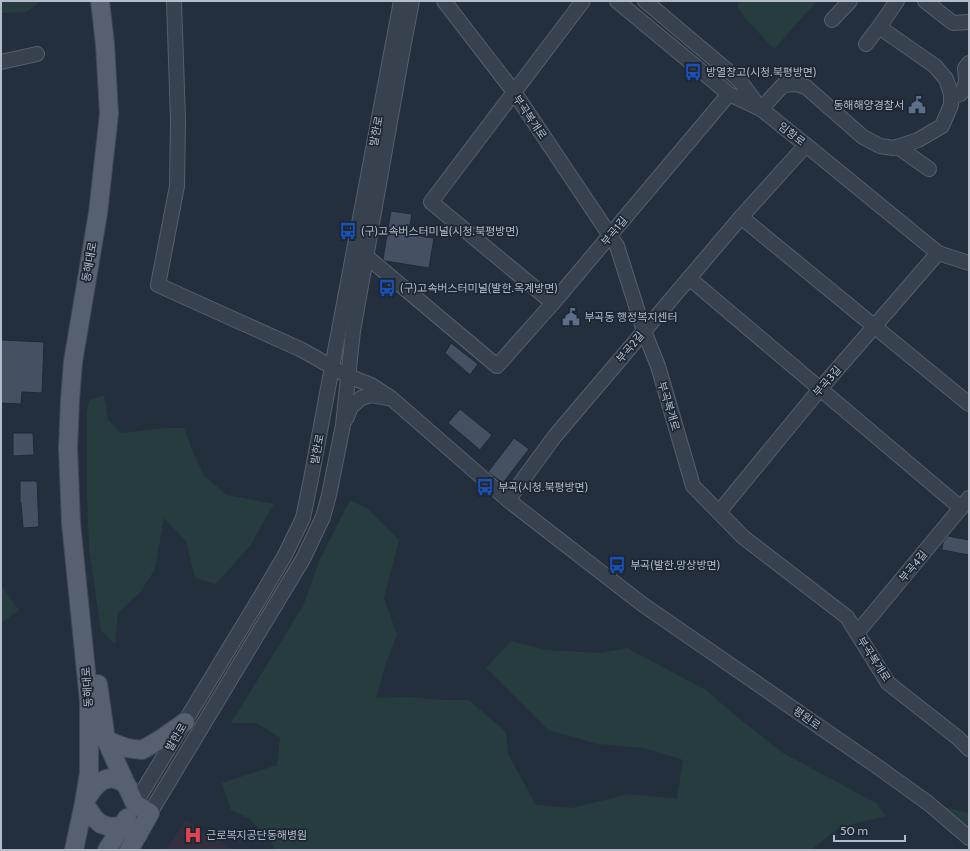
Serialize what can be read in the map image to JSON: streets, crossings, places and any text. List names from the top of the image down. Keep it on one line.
{"streets":{"main road":["발한로","동해대로"],"street":["부곡복개로","임항로","부곡1길","부곡2길","부곡3길","부곡4길","평원로"]},"crossings":[["부곡복개로","부곡1길"],["부곡복개로","부곡2길"],["부곡복개로","부곡3길"],["부곡복개로","부곡4길"],["발한로","부곡1길"],["발한로","동해대로"],["발한로","평원로"],["임항로","부곡1길"],["임항로","부곡2길"],["임항로","부곡3길"],["부곡2길","평원로"]],"places":{"bus stop":["방열창고(시청.북평방면)","(구)고속버스터미널(시청.북평방면)","(구)고속버스터미널(발한.옥계방면)","부곡(시청.북평방면)","부곡(발한.망상방면)"],"public building":["동해해양경찰서","부곡동 행정복지센터"],"hospital":["근로복지공단동해병원"]},"scale_bar":"50 m"}
